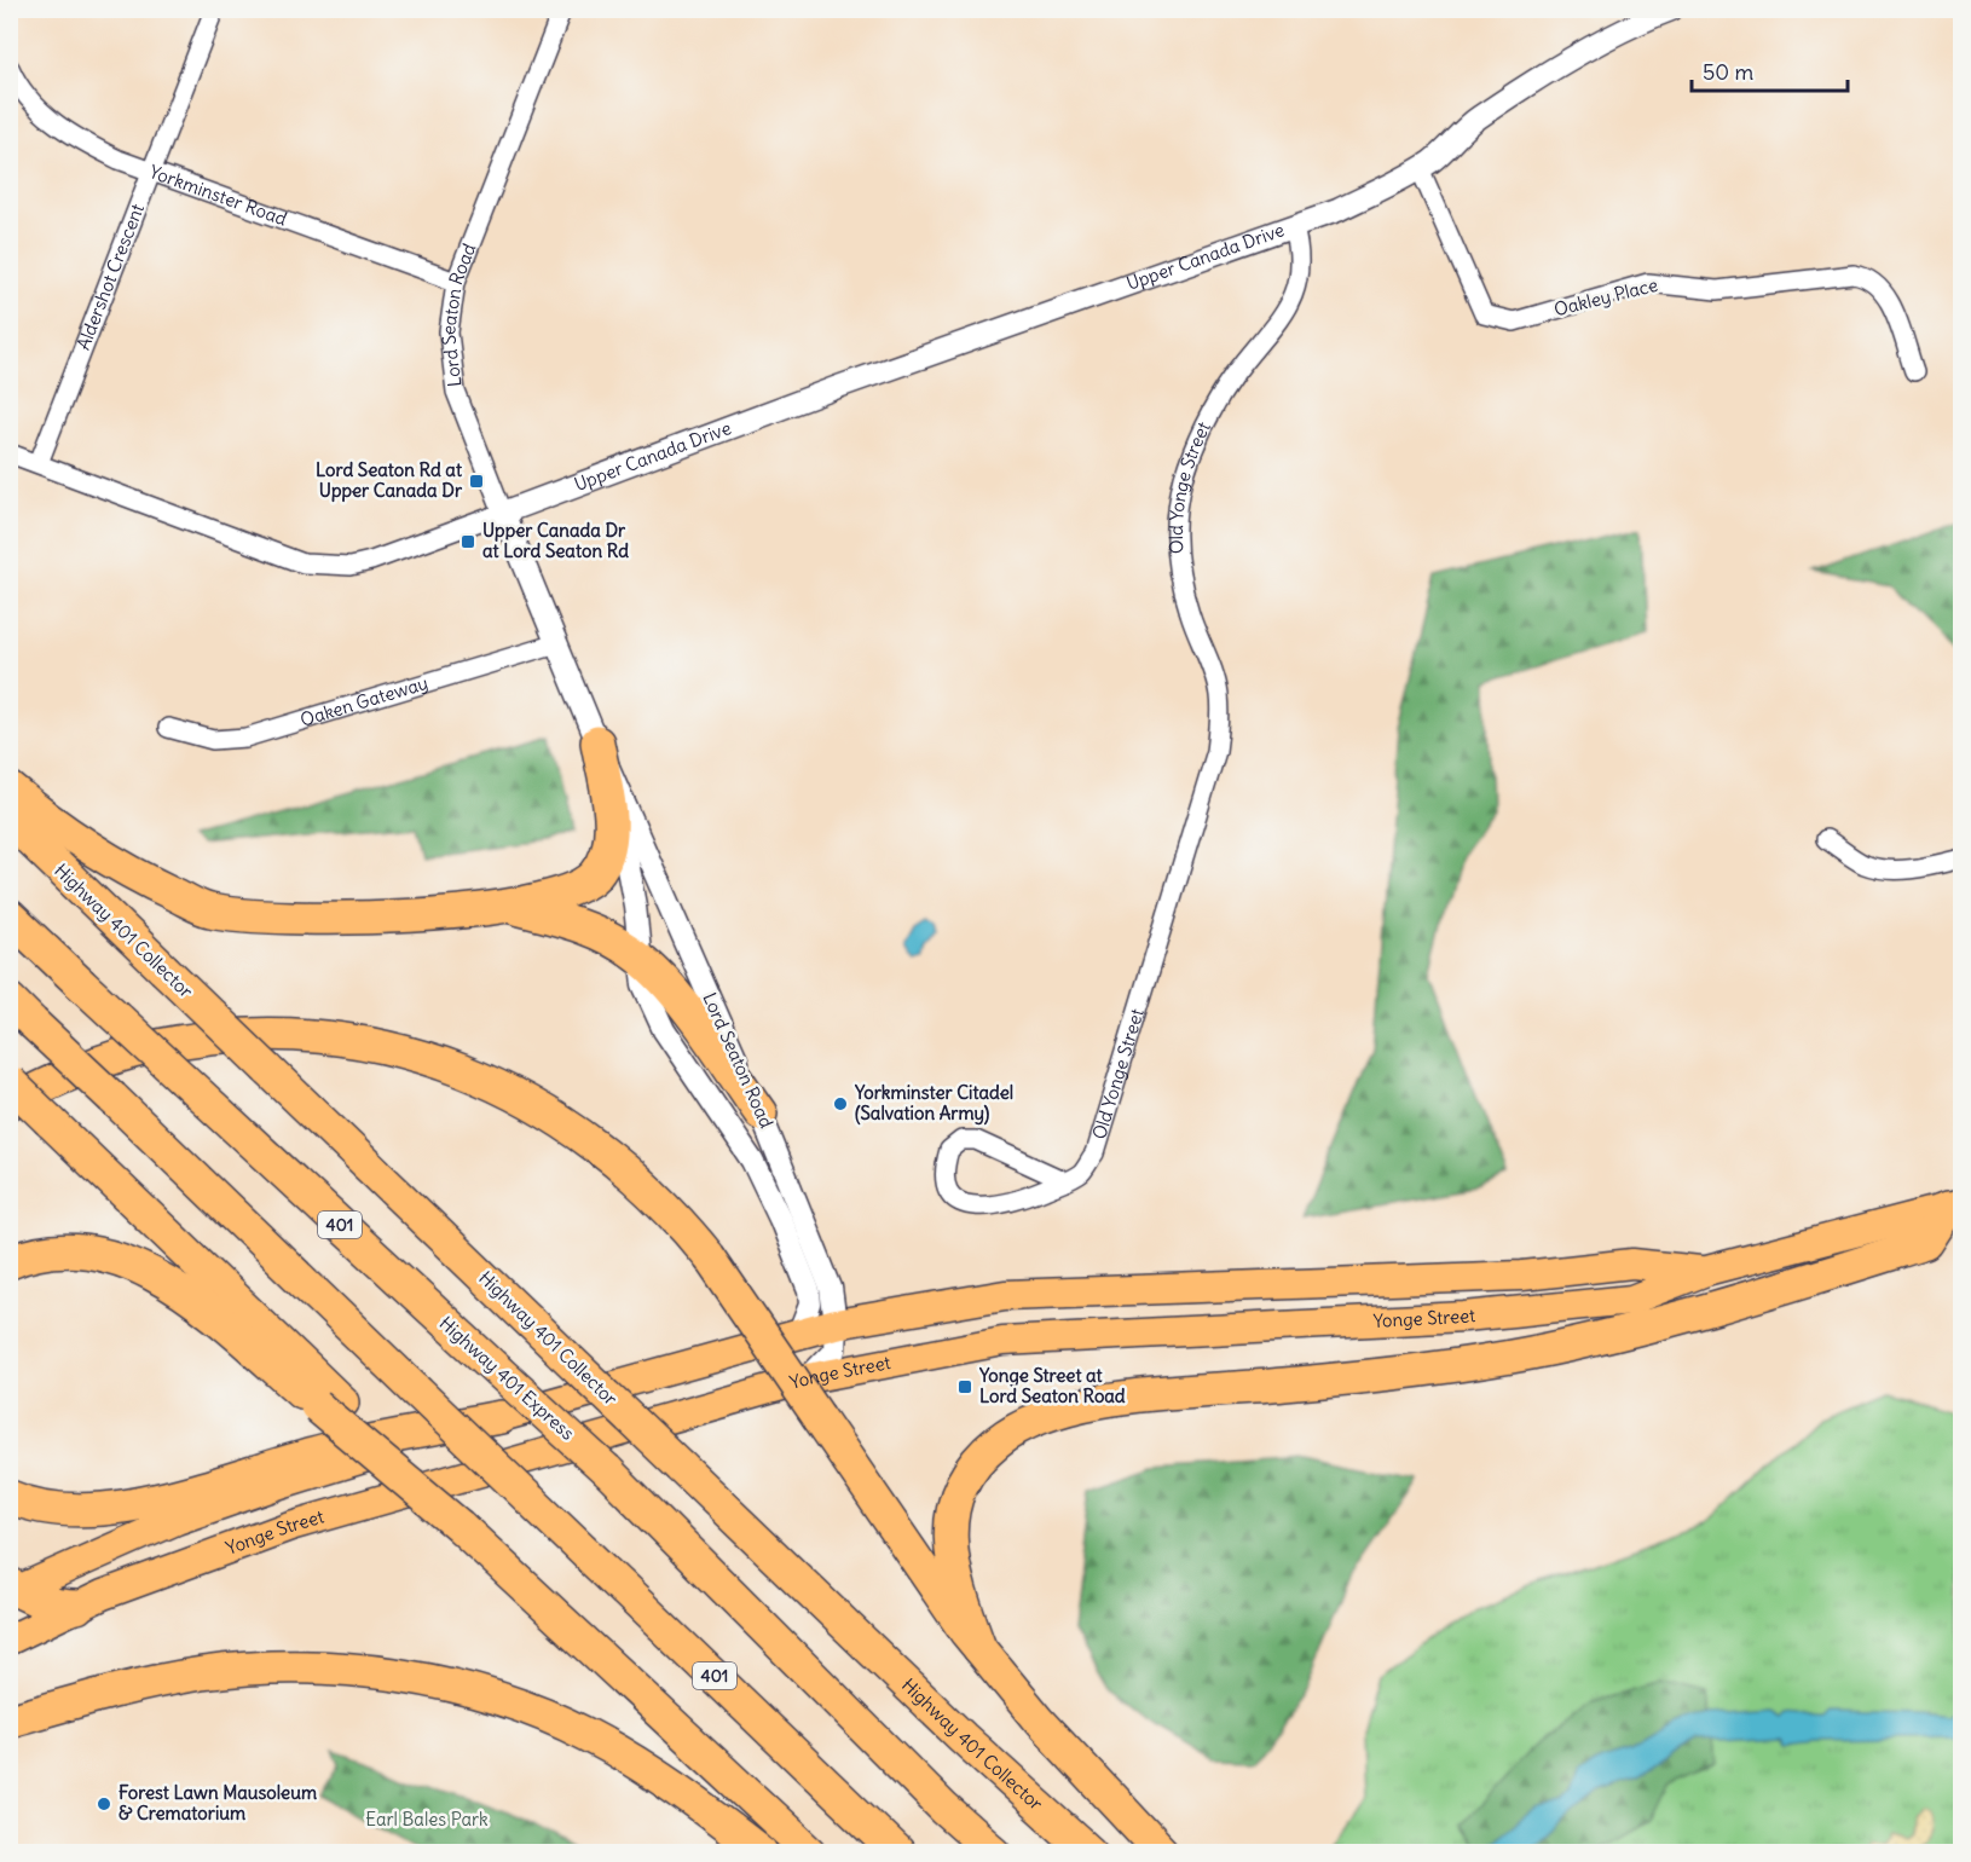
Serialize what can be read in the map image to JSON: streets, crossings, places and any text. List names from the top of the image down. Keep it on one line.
{"streets":{"highway":["Highway 401 Collector","401","Highway 401 Express"],"main road":["Yonge Street"],"street":["Yorkminster Road","Upper Canada Drive","Aldershot Crescent","Oakley Place","Lord Seaton Road","Old Yonge Street","Oaken Gateway"]},"crossings":[["Yorkminster Road","Aldershot Crescent"],["Yorkminster Road","Lord Seaton Road"],["Upper Canada Drive","Aldershot Crescent"],["Upper Canada Drive","Lord Seaton Road"],["Upper Canada Drive","Old Yonge Street"],["Lord Seaton Road","Oaken Gateway"],["Lord Seaton Road","Yonge Street"]],"parks":["Earl Bales Park"],"places":{"transit":["Lord Seaton Rd at Upper Canada Dr","Upper Canada Dr at Lord Seaton Rd","Yonge Street at Lord Seaton Road"],"other":["Yorkminster Citadel (Salvation Army)","Forest Lawn Mausoleum & Crematorium"]},"scale_bar":"50 m"}
